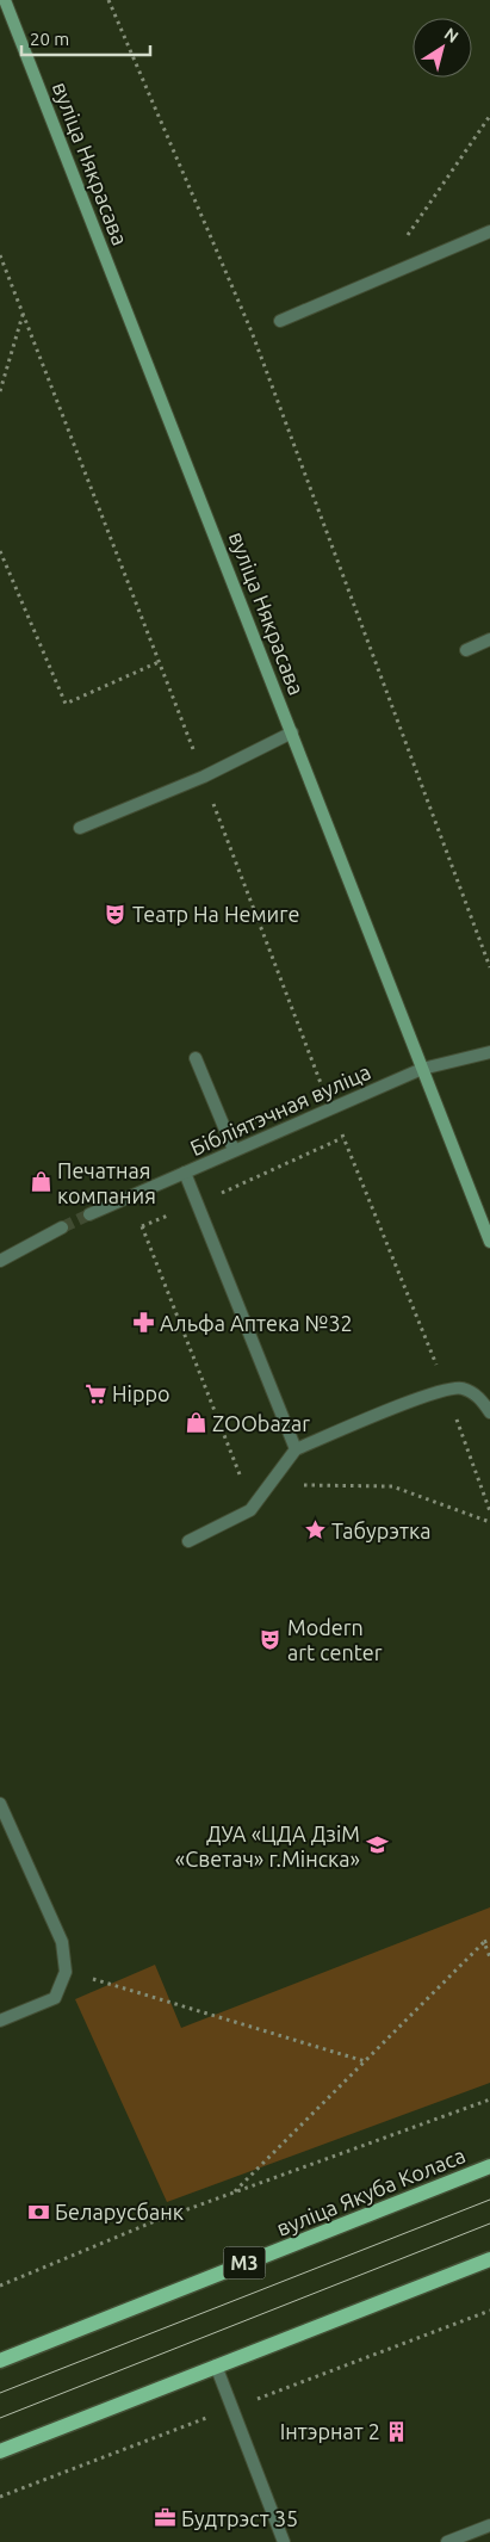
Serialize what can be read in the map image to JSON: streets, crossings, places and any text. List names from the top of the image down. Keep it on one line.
{"streets":{"main road":["вуліца Някрасава","вуліца Якуба Коласа","М3"],"street":["Бібліятэчная вуліца"]},"crossings":[["вуліца Някрасава","Бібліятэчная вуліца"]],"places":{"theatre":["Театр На Немиге","Modern art center"],"shop":["Печатная компания","ZOObazar"],"pharmacy":["Альфа Аптека №32"],"supermarket":["Hippo"],"place":["Табурэтка"],"school or university":["ДУА «ЦДА ДзіМ «Светач» г.Мінска»"],"bank":["Беларусбанк"],"building":["Інтэрнат 2"],"office":["Будтрэст 35"]},"scale_bar":"20 m","north":"top right"}
